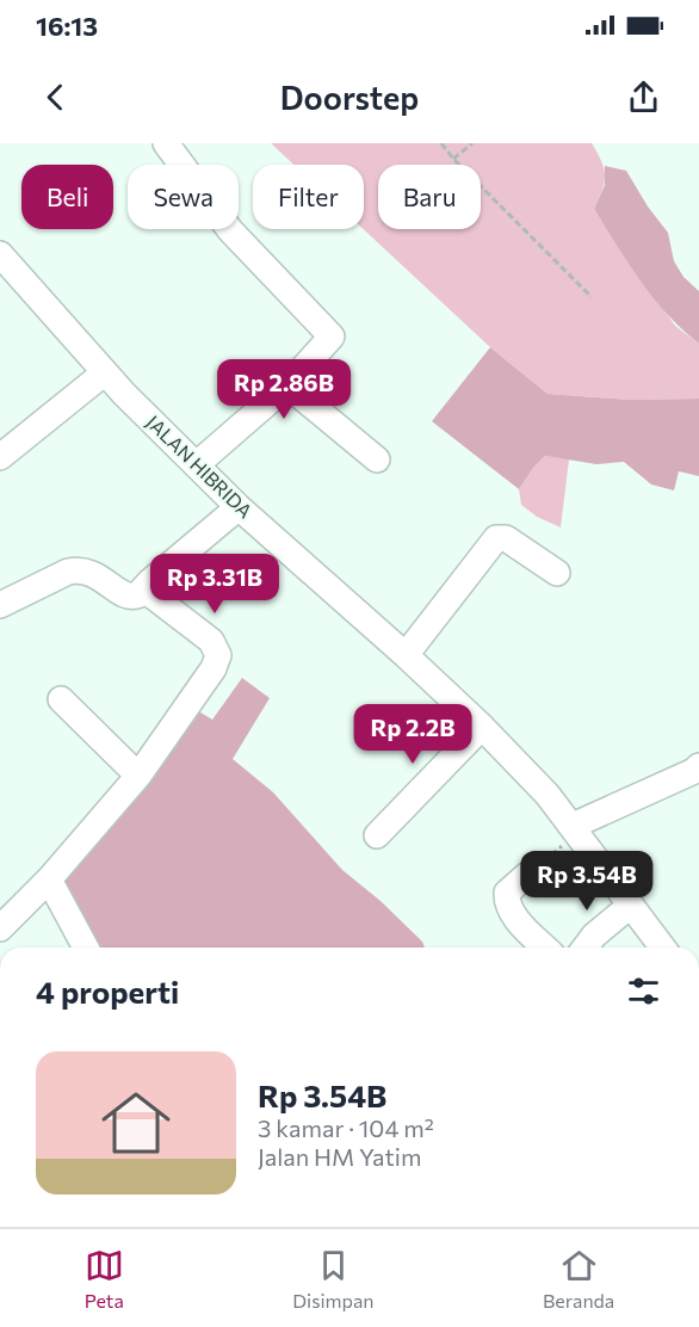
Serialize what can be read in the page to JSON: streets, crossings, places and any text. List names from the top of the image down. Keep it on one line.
{"streets":{"street":["JALAN HIBRIDA"]},"page":{"status":"16:13","header":"Doorstep","chip":["Beli","Sewa","Filter","Baru"],"price":["Rp 2.86B","Rp 3.31B","Rp 2.2B","Rp 3.54B"],"heading":"4 properti","list":[{"name":"Rp 3.54B","note":"3 kamar · 104 m² · Jalan HM Yatim"}],"tabs":["Peta","Disimpan","Beranda"]}}
